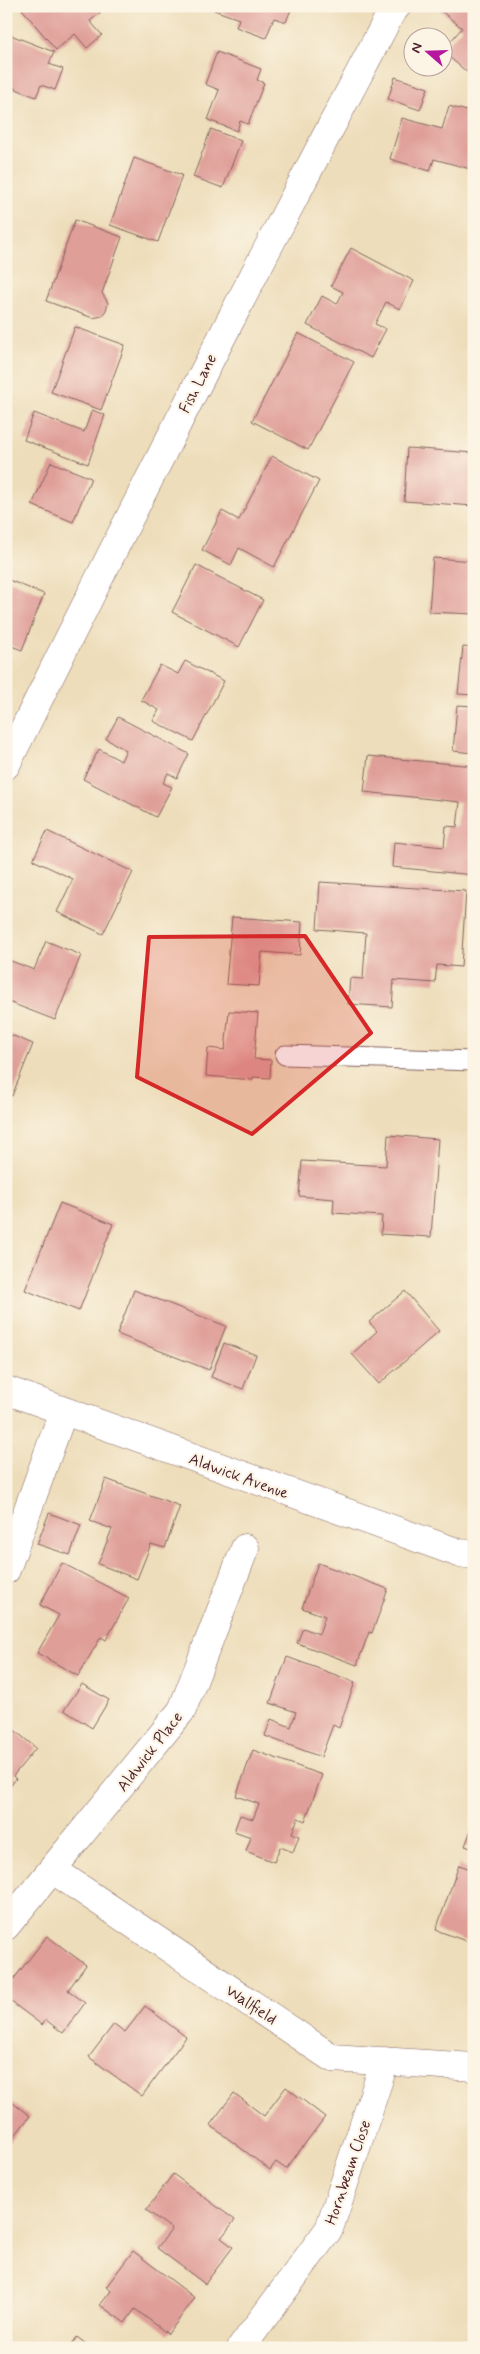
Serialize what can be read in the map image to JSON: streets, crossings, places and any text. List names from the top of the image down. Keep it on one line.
{"streets":{"street":["Fish Lane","Aldwick Avenue","Aldwick Place","Wallfield","Hornbeam Close"]},"crossings":[["Aldwick Place","Wallfield"],["Wallfield","Hornbeam Close"]],"north":"left"}
